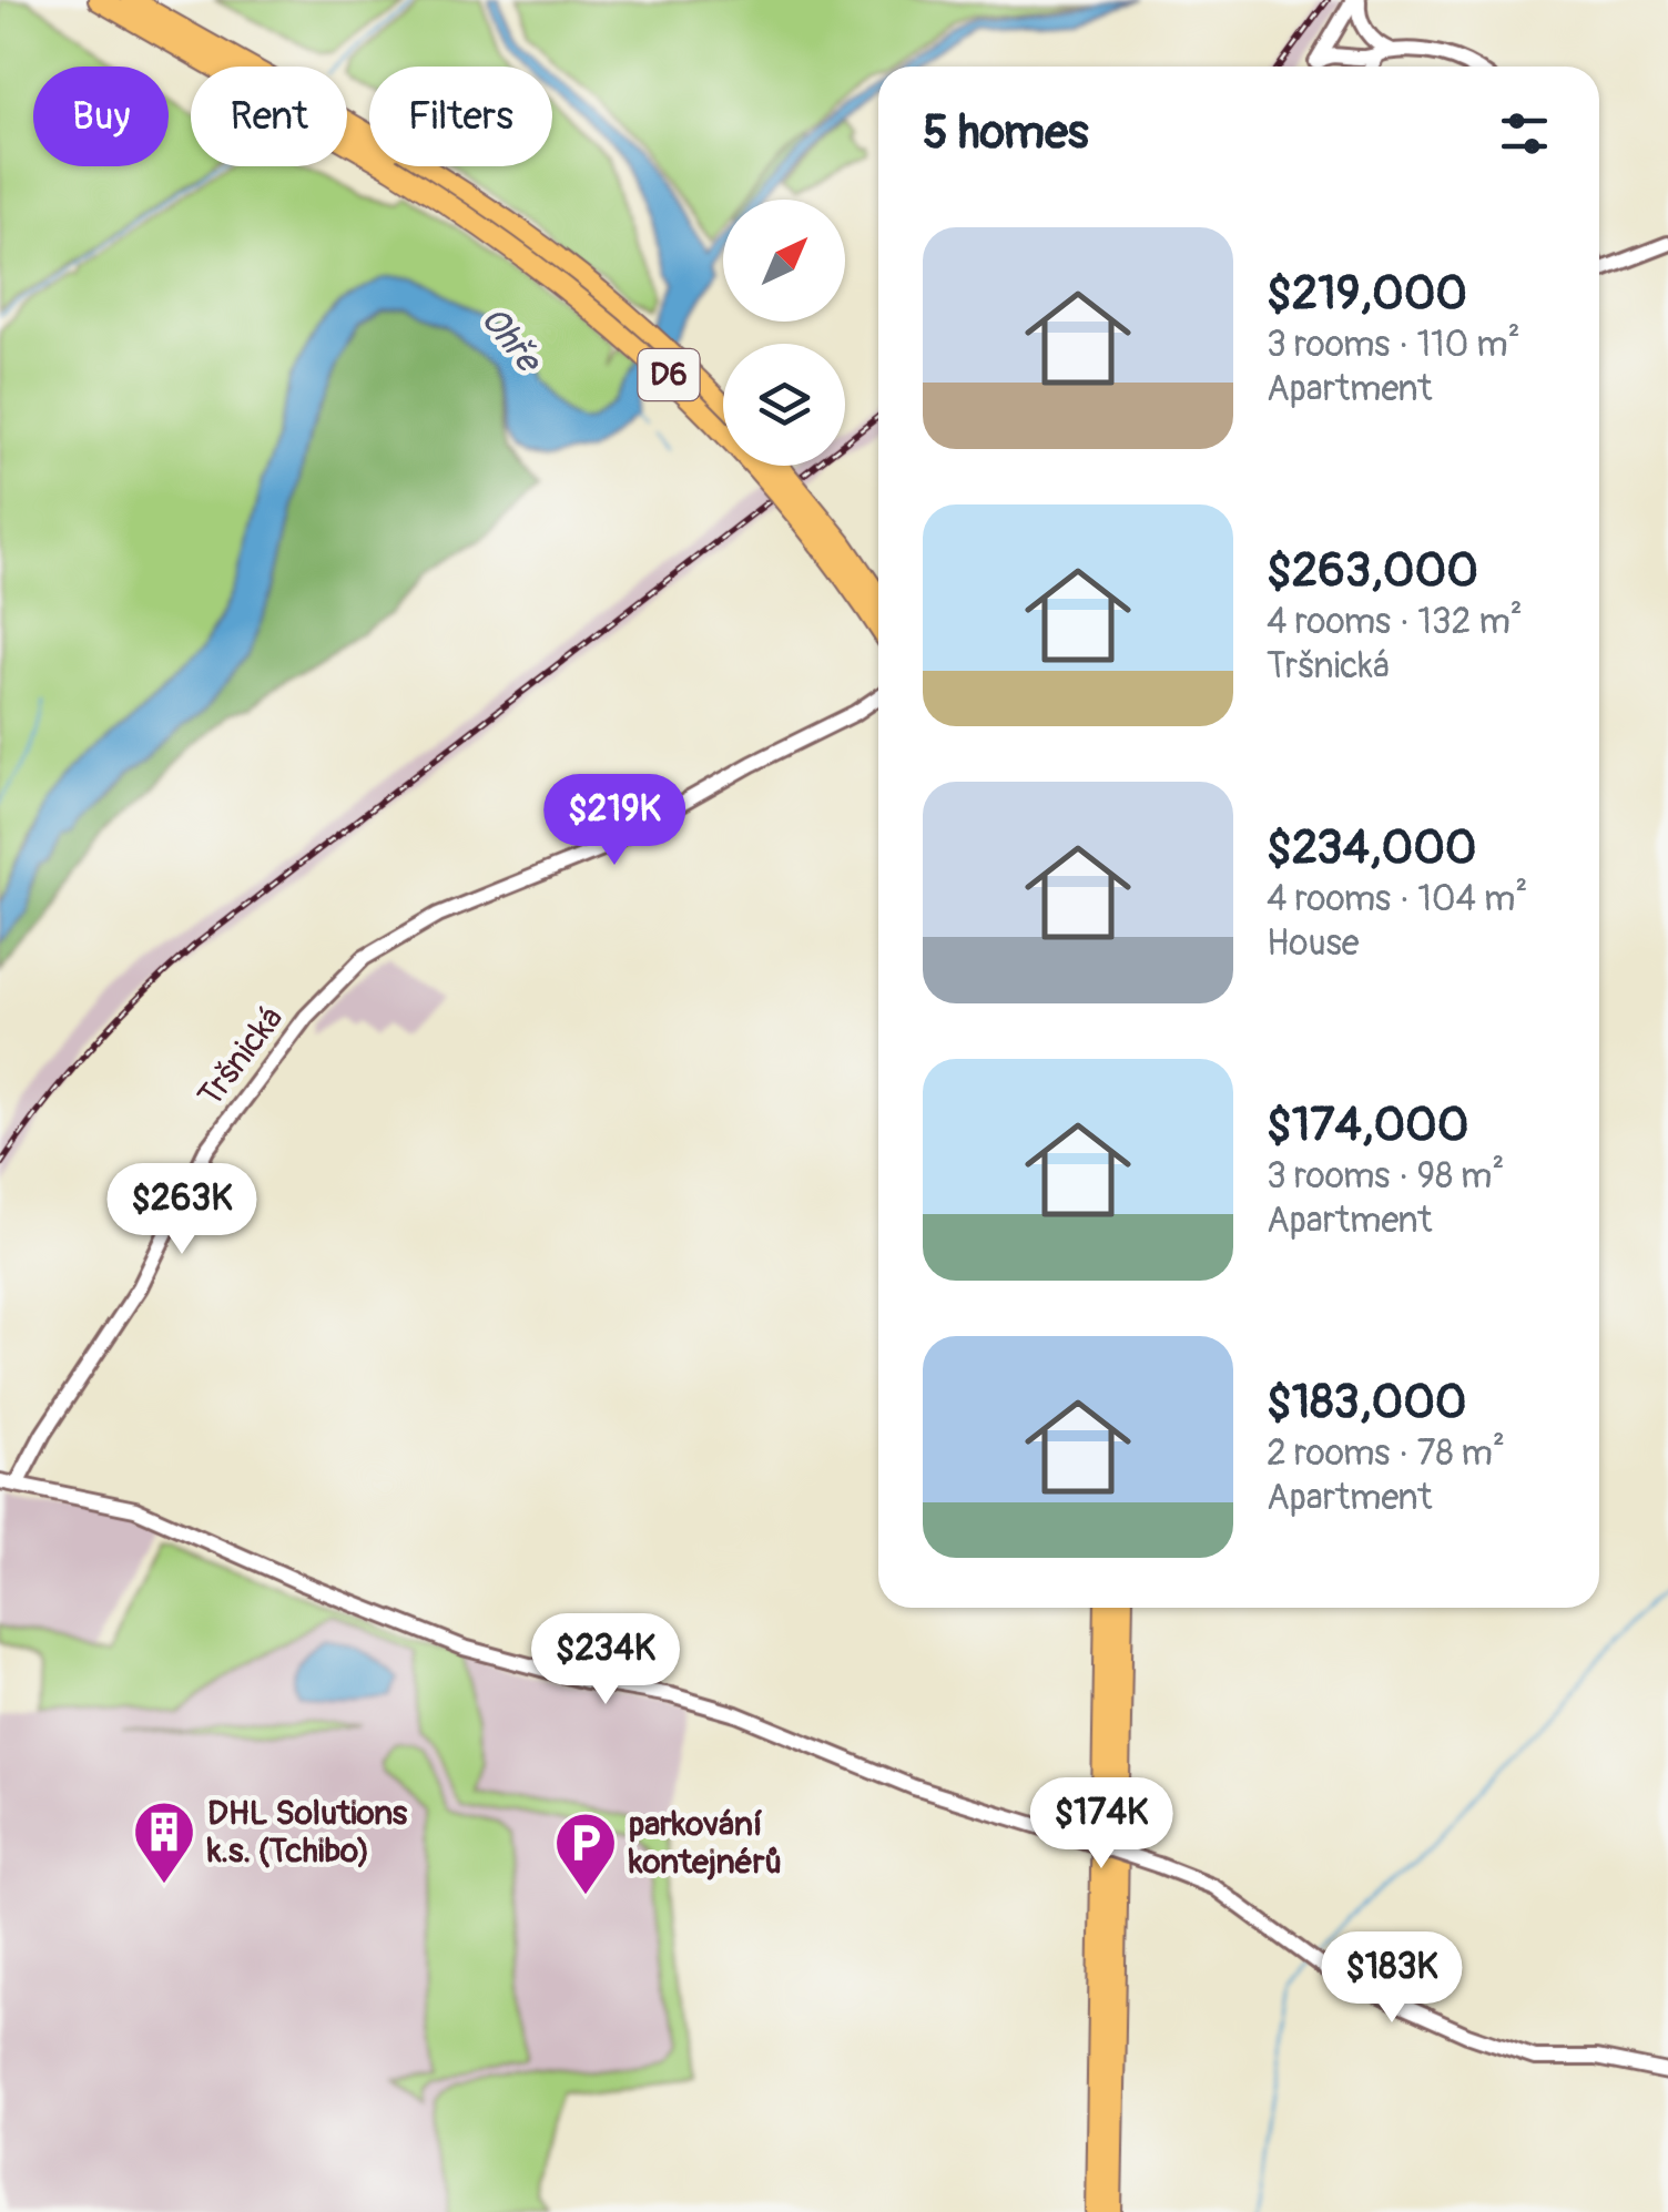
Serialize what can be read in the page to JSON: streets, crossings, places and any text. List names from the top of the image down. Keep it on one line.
{"streets":{"highway":["D6"],"street":["Tršnická"]},"water":["Ohře"],"places":{"building":["DHL Solutions k.s. (Tchibo)"],"parking":["parkování kontejnérů"]},"north":"top right","page":{"chip":["Buy","Rent","Filters"],"heading":"5 homes","list":[{"name":"$219,000","note":"3 rooms · 110 m² · Apartment"},{"name":"$263,000","note":"4 rooms · 132 m² · Tršnická"},{"name":"$234,000","note":"4 rooms · 104 m² · House"},{"name":"$174,000","note":"3 rooms · 98 m² · Apartment"},{"name":"$183,000","note":"2 rooms · 78 m² · Apartment"}],"price":["$219K","$263K","$234K","$174K","$183K"]}}
